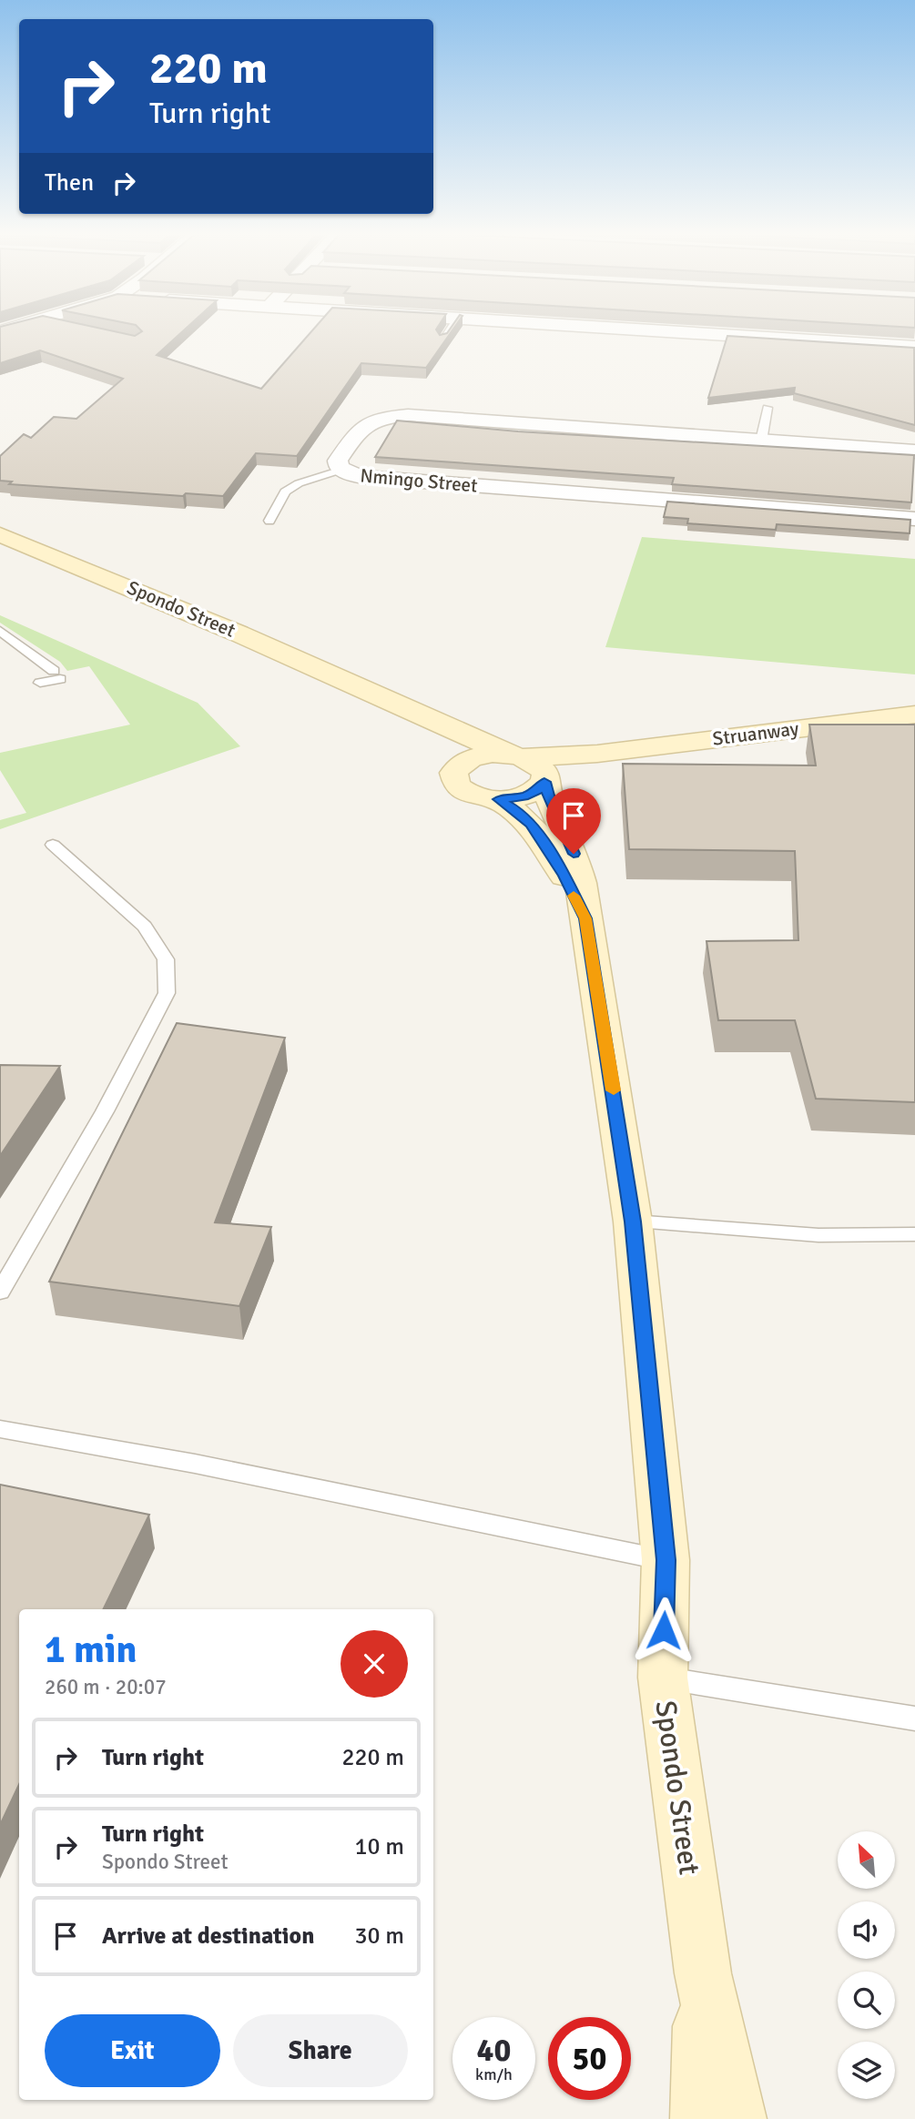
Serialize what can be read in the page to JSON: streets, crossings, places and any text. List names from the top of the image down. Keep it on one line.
{"streets":{"main road":["Spondo Street","Struanway"],"street":["Nmingo Street"]},"crossings":[["Spondo Street","Struanway"]],"north":"top left","page":{"turn":["220 m","Turn right"],"then":"Then","heading":["1 min","260 m · 20:07"],"list":[{"name":"Turn right","value":"220 m"},{"name":"Turn right","note":"Spondo Street","value":"10 m"},{"name":"Arrive at destination","value":"30 m"}],"buttons":["Exit","Share"],"speed":"40 km/h","limit":"50"}}
